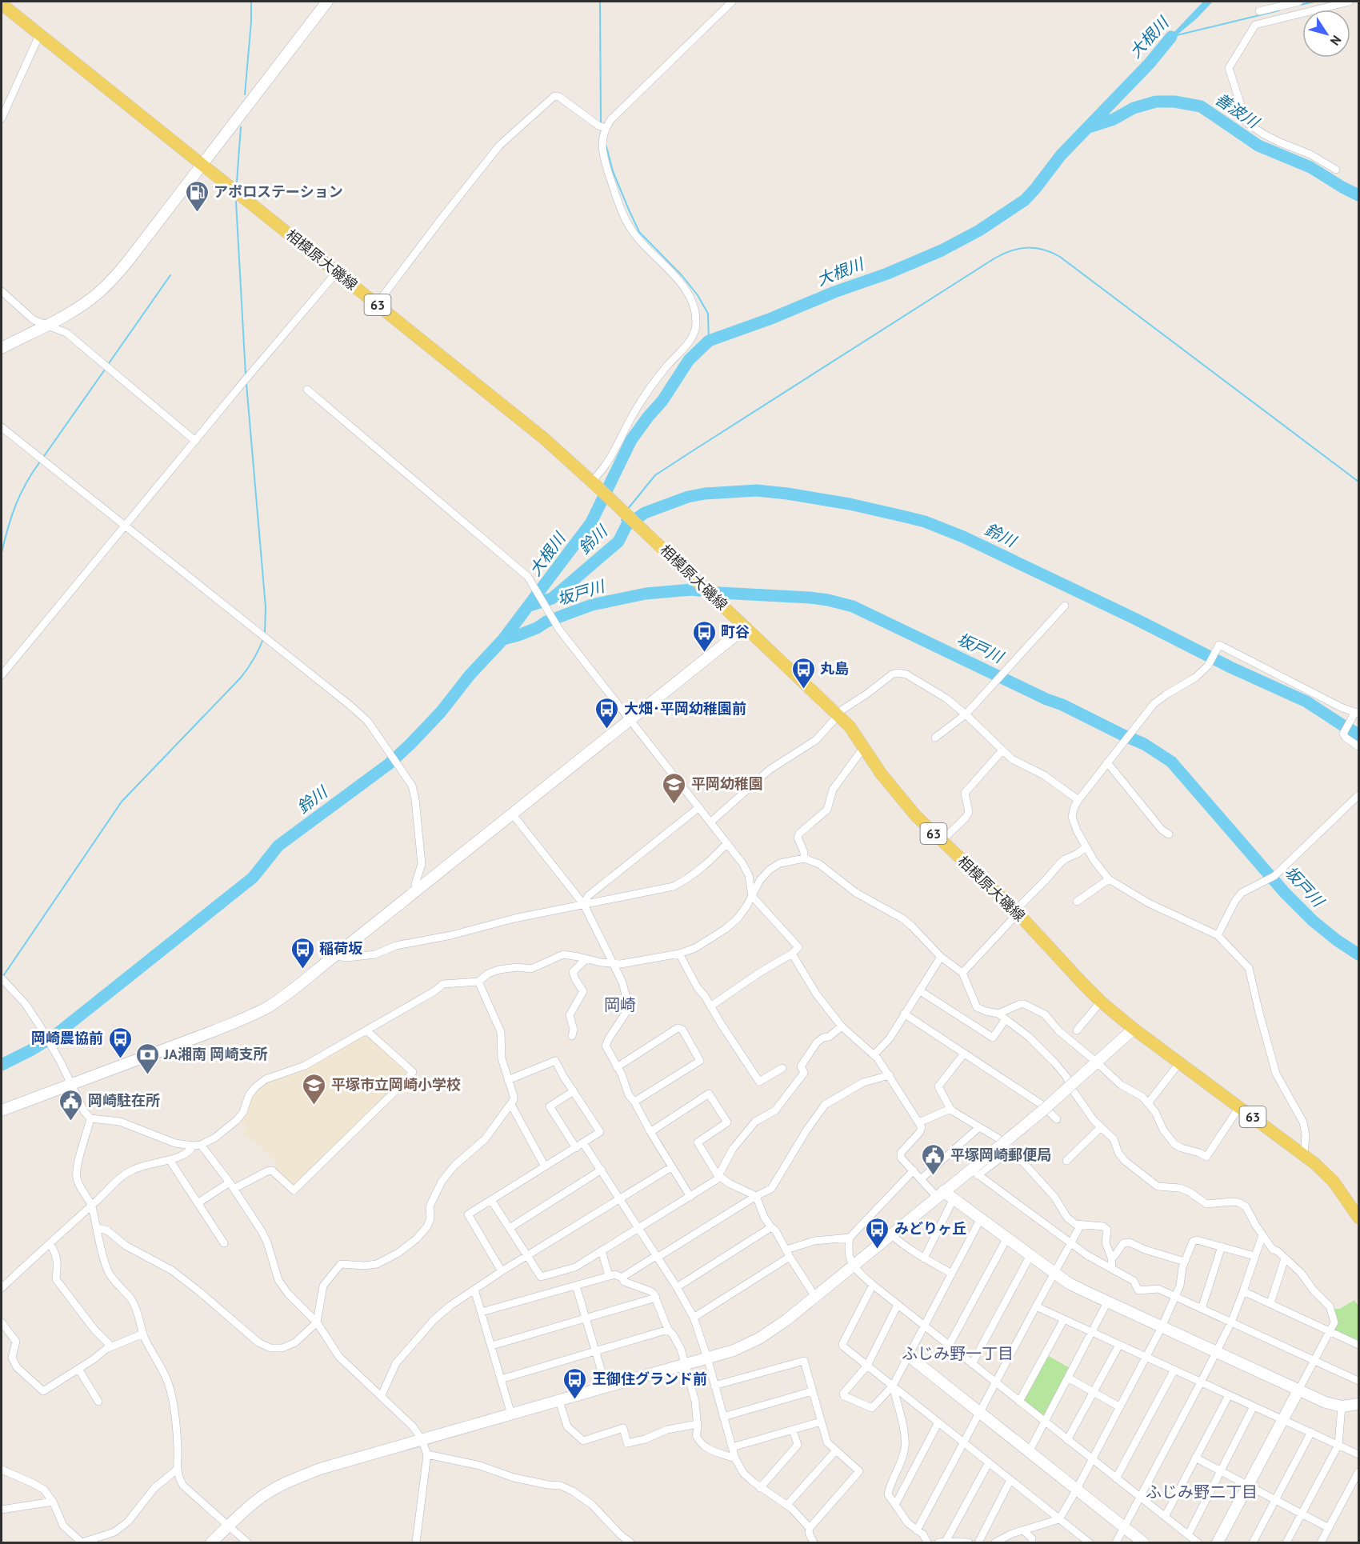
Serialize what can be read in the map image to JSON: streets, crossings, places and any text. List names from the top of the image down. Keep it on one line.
{"streets":{"main road":["相模原大磯線","63"]},"districts":["岡崎","ふじみ野一丁目","ふじみ野二丁目"],"water":["大根川","善波川","鈴川","坂戸川"],"places":{"fuel station":["アポロステーション"],"bus stop":["町谷","丸島","大畑･平岡幼稚園前","稲荷坂","岡崎農協前","みどりヶ丘","王御住グランド前"],"school or university":["平岡幼稚園","平塚市立岡崎小学校"],"bank":["JA湘南 岡崎支所"],"public building":["岡崎駐在所","平塚岡崎郵便局"]},"north":"bottom right"}
